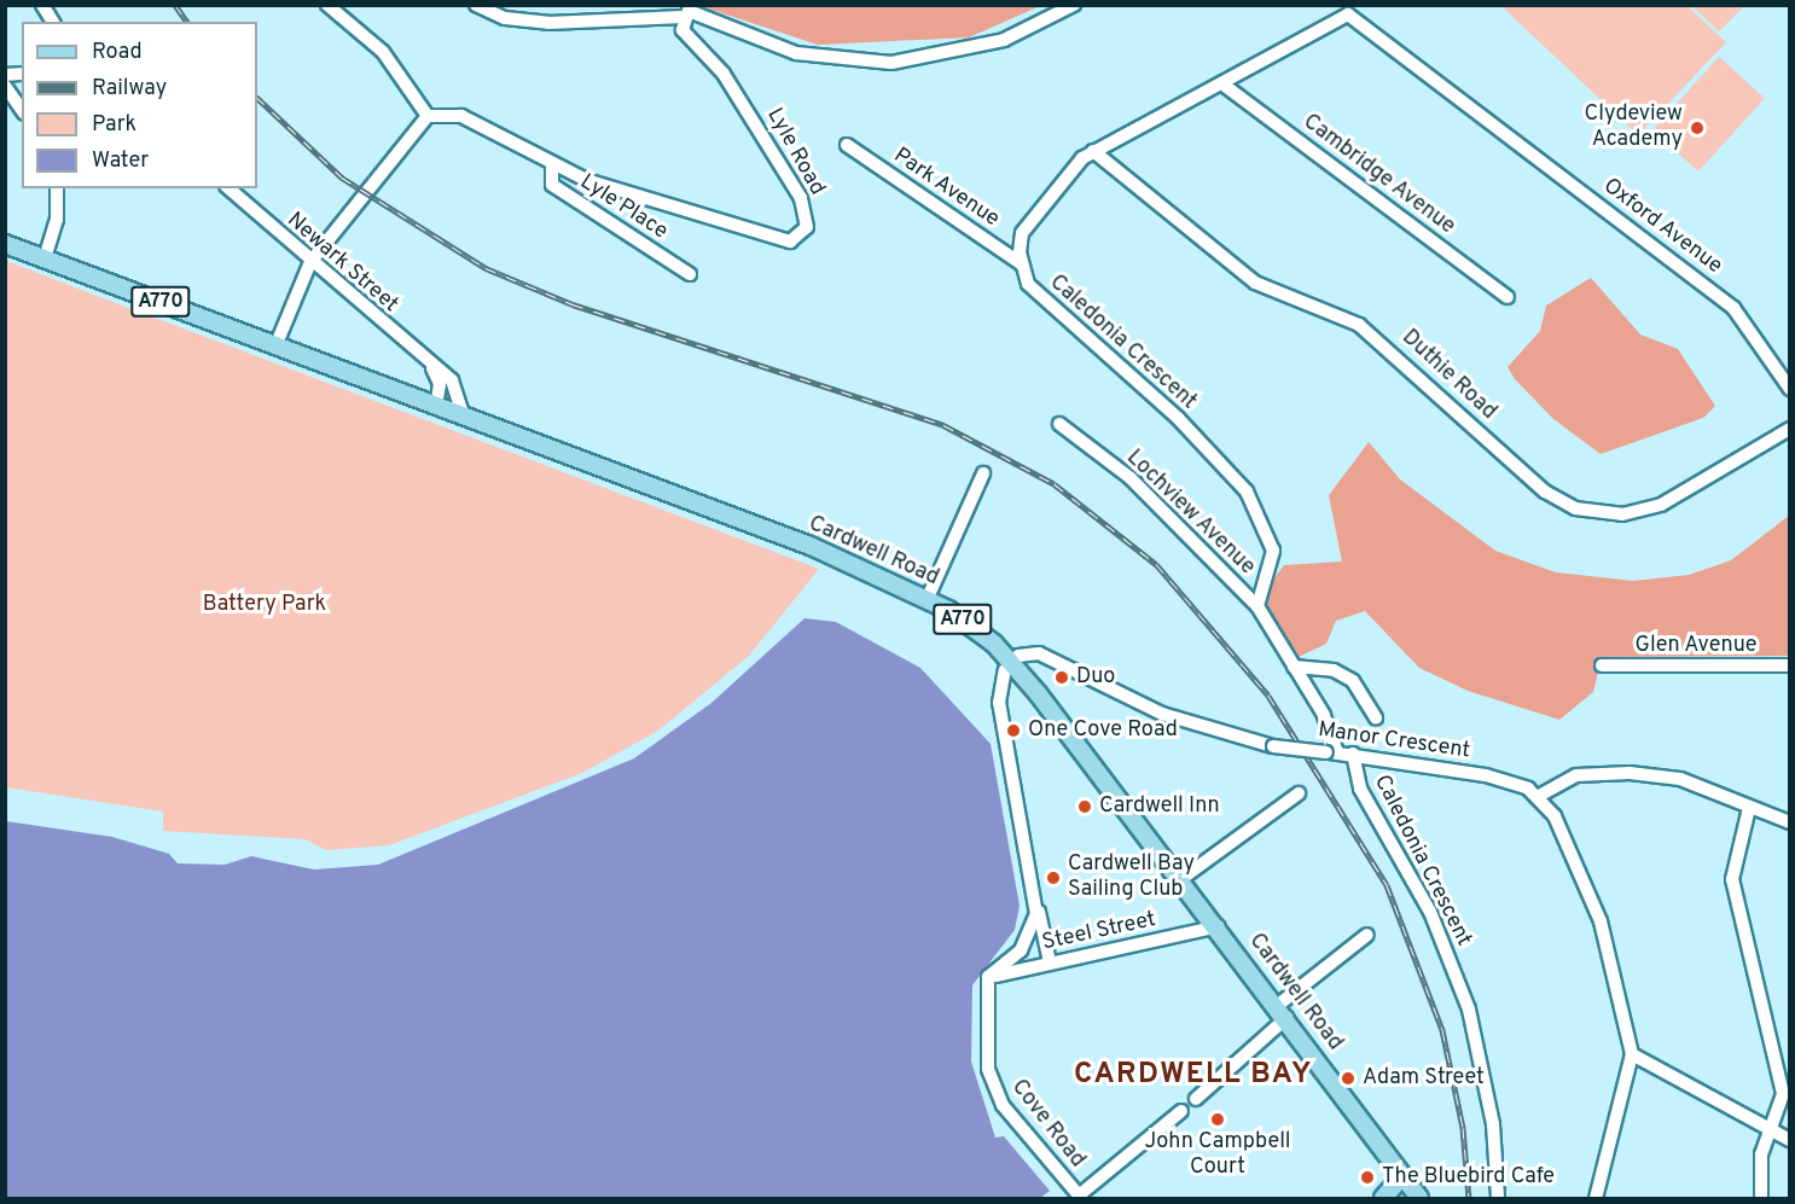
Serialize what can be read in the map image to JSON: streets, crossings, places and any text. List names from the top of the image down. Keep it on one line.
{"streets":{"main road":["A770","Cardwell Road"],"street":["Lyle Road","Cambridge Avenue","Park Avenue","Lyle Place","Oxford Avenue","Newark Street","Caledonia Crescent","Duthie Road","Lochview Avenue","Glen Avenue","Manor Crescent","Steel Street","Cove Road"]},"crossings":[["Lyle Road","Lyle Place"],["Cambridge Avenue","Oxford Avenue"],["Park Avenue","Caledonia Crescent"],["Newark Street","Cardwell Road"],["A770","Cardwell Road"],["Caledonia Crescent","Lochview Avenue"],["Caledonia Crescent","Manor Crescent"],["Cardwell Road","Manor Crescent"],["Cardwell Road","Steel Street"],["Steel Street","Cove Road"]],"districts":["CARDWELL BAY"],"parks":["Battery Park"],"places":["Clydeview Academy","Duo","One Cove Road","Cardwell Inn","Cardwell Bay Sailing Club","Adam Street","John Campbell Court","The Bluebird Cafe"],"legend":["Road","Railway","Park","Water"]}
